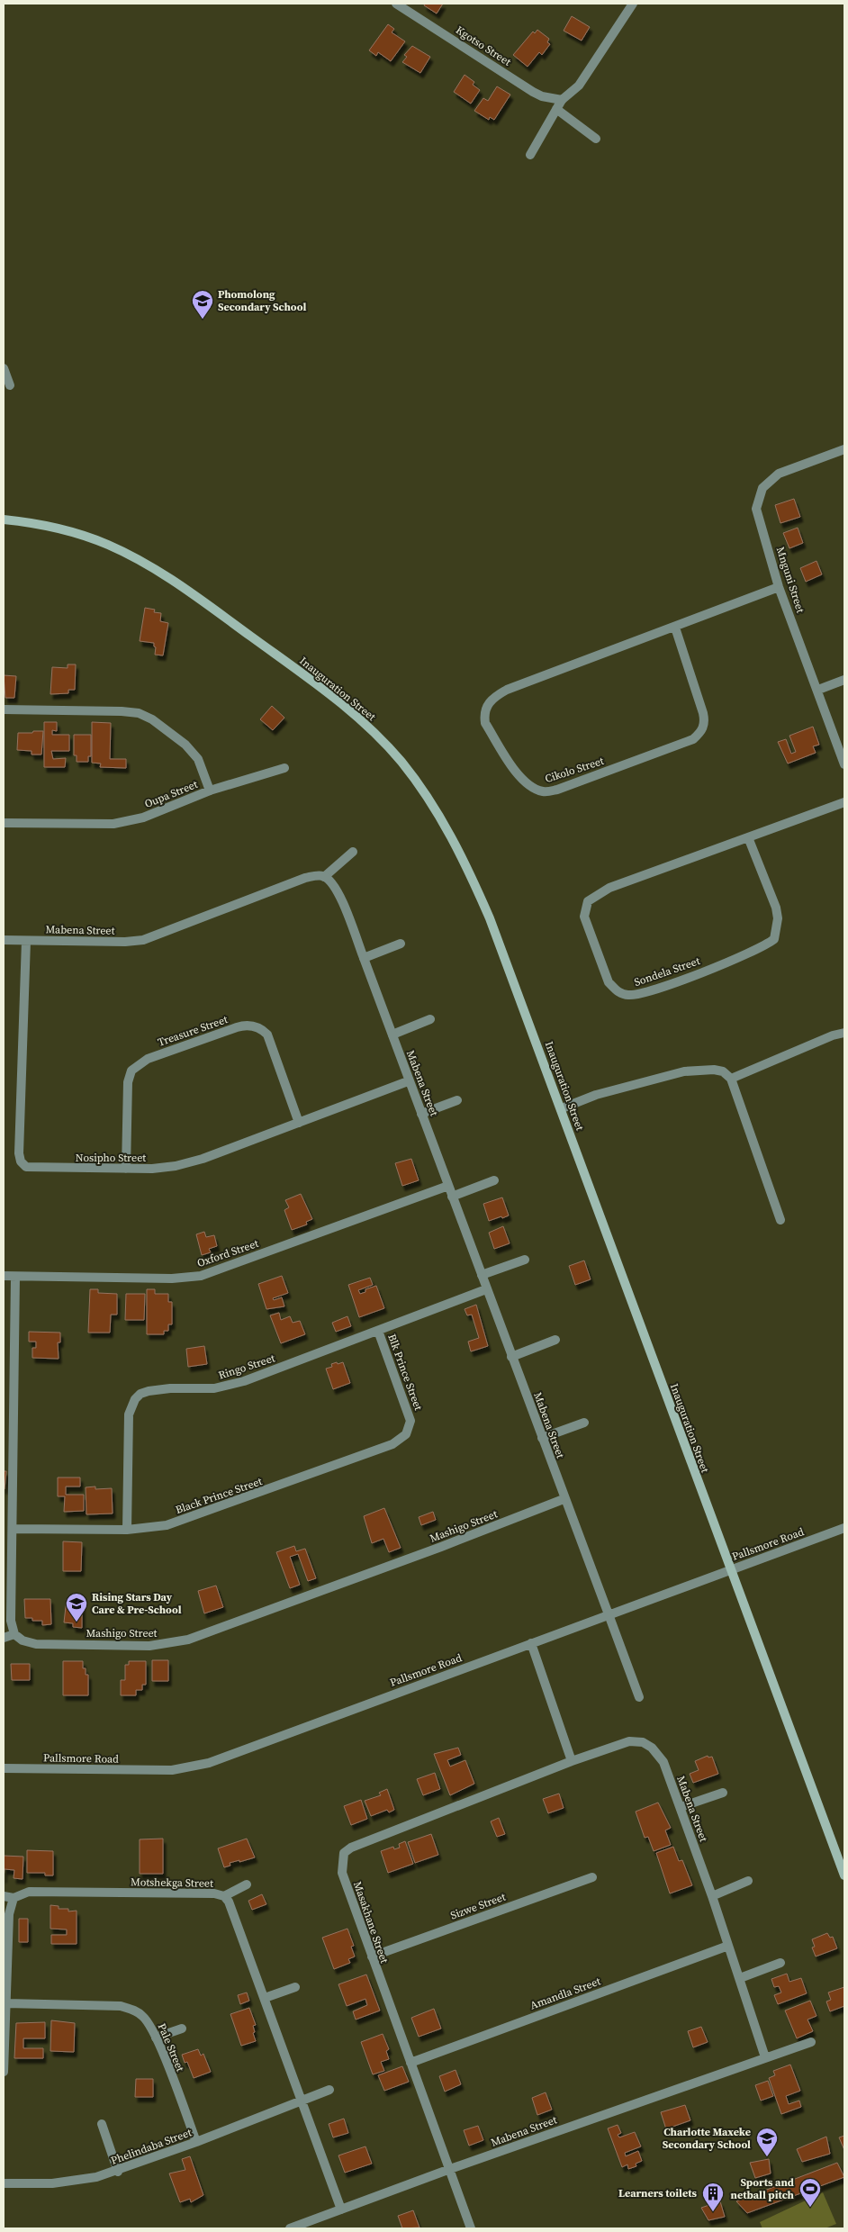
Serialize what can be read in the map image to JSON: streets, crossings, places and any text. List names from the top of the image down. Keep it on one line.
{"streets":{"street":["Kgotso Street","Mnguni Street","Inauguration Street","Cikolo Street","Oupa Street","Mabena Street","Sondela Street","Treasure Street","Nosipho Street","Oxford Street","Ringo Street","Blk Prince Street","Black Prince Street","Mashigo Street","Pallsmore Road","Motshekga Street","Sizwe Street","Masakhane Street","Amandla Street","Pale Street","Phelindaba Street"]},"crossings":[["Mnguni Street","Cikolo Street"],["Inauguration Street","Pallsmore Road"],["Mabena Street","Nosipho Street"],["Mabena Street","Oxford Street"],["Mabena Street","Ringo Street"],["Mabena Street","Mashigo Street"],["Mabena Street","Pallsmore Road"],["Mabena Street","Motshekga Street"],["Mabena Street","Masakhane Street"],["Mabena Street","Amandla Street"],["Treasure Street","Nosipho Street"],["Ringo Street","Blk Prince Street"],["Ringo Street","Black Prince Street"],["Blk Prince Street","Black Prince Street"],["Motshekga Street","Phelindaba Street"],["Sizwe Street","Masakhane Street"],["Masakhane Street","Amandla Street"],["Pale Street","Phelindaba Street"]],"places":{"school or university":["Phomolong Secondary School","Rising Stars Day Care & Pre-School","Charlotte Maxeke Secondary School"],"sports":["Sports and netball pitch"],"building":["Learners toilets"]}}
